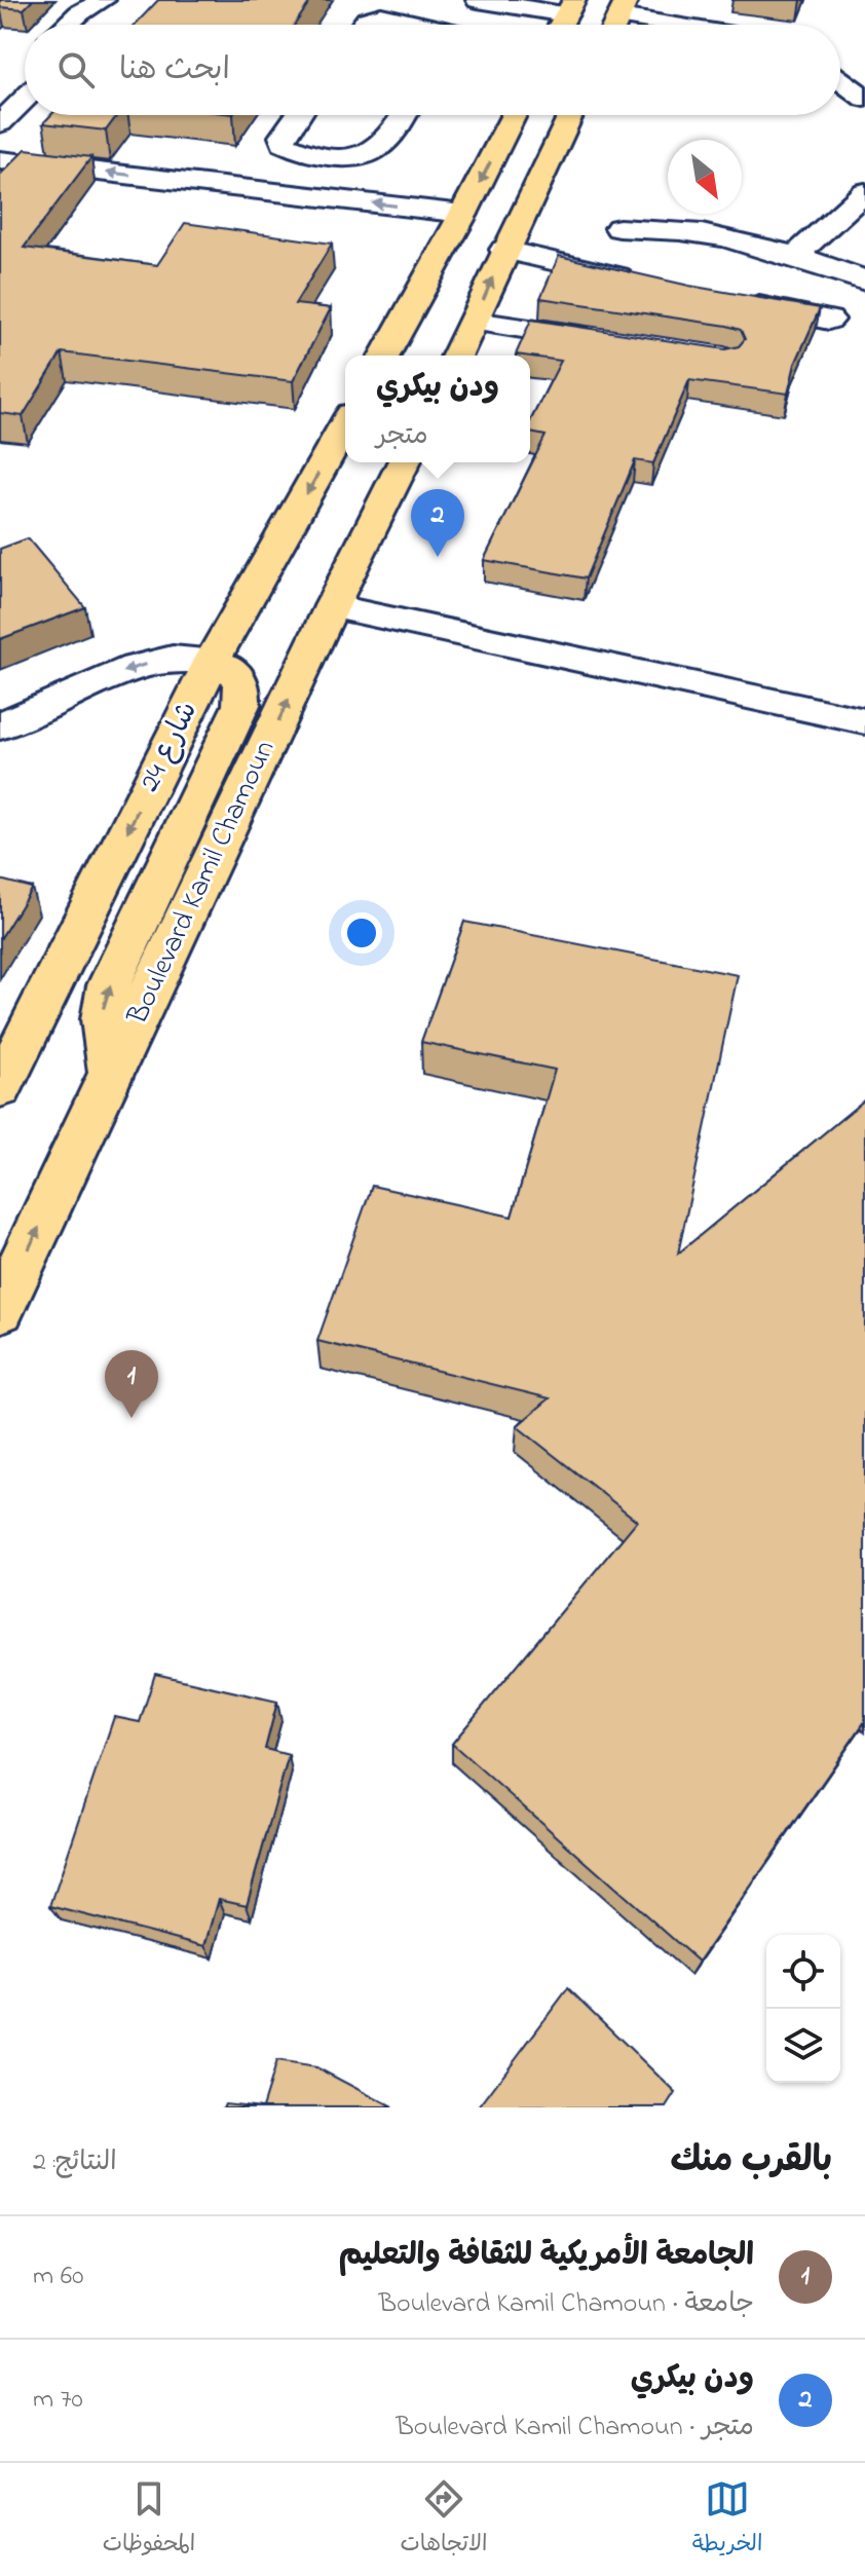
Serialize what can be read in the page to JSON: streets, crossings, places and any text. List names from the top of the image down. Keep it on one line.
{"streets":{"main road":["شارع 24","Boulevard Kamil Chamoun"]},"one_way":["شارع 24"],"north":"bottom right","page":{"search":"ابحث هنا","popup":["ودن بيكري","متجر"],"pins":["2","1"],"heading":["بالقرب منك","النتائج: 2"],"list":[{"mark":"1","name":"الجامعة الأمريكية للثقافة والتعليم","note":"جامعة · Boulevard Kamil Chamoun","value":"60 m"},{"mark":"2","name":"ودن بيكري","note":"متجر · Boulevard Kamil Chamoun","value":"70 m"}],"nav":["الخريطة","الاتجاهات","المحفوظات"]}}
